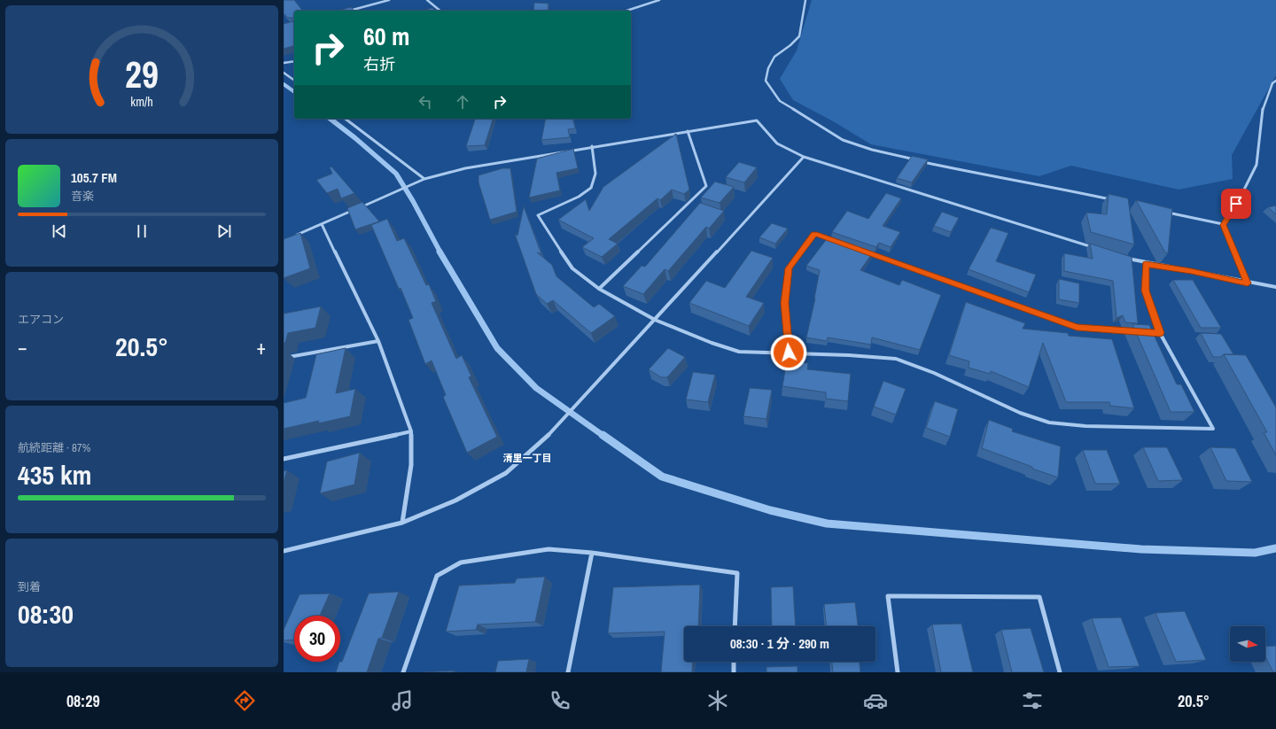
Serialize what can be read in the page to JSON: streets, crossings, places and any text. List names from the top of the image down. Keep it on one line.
{"districts":["清里一丁目"],"north":"right","page":{"turn":["60 m","右折"],"song":["105.7 FM","音楽"],"tile":["エアコン",["航続距離 · 87%","435 km"],["到着","08:30"]],"heat":["−","20.5°","+"],"limit":"30","trip":"08:30 · 1 分 · 290 m","tabs":["08:29","20.5°"],"gauge":["29","km/h"]}}
